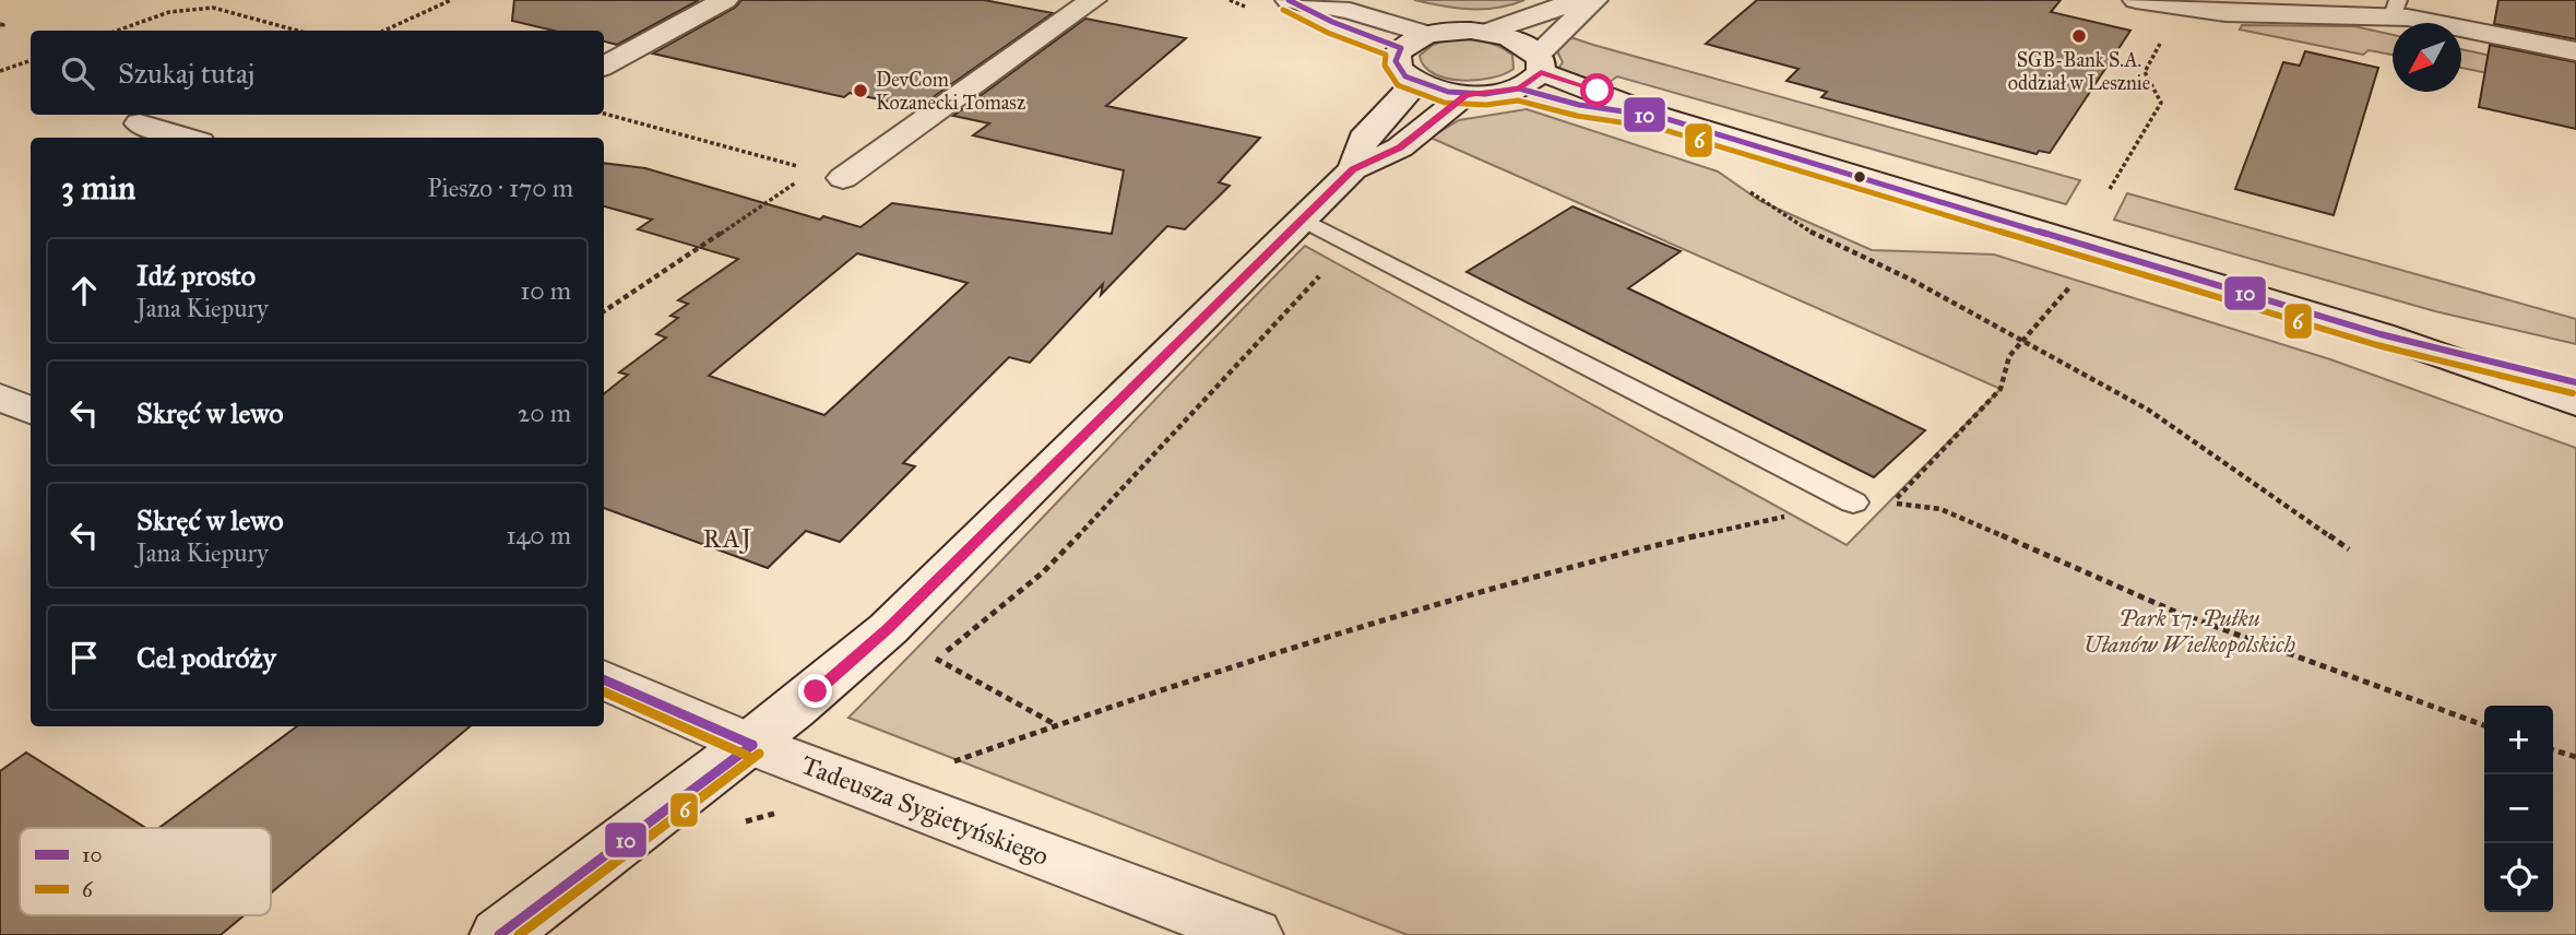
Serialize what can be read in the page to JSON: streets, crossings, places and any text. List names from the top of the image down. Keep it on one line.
{"streets":{"street":["Tadeusza Sygietyńskiego"]},"districts":["RAJ"],"parks":["Park 17. Pułku Ułanów Wielkopolskich"],"places":["SGB-Bank S.A. oddział w Lesznie","DevCom Kozanecki Tomasz"],"lines":["transit line 10","transit line 6"],"legend":["10","6"],"north":"bottom left","page":{"search":"Szukaj tutaj","heading":["3 min","Pieszo · 170 m"],"list":[["Idź prosto","Jana Kiepury","10 m"],["Skręć w lewo","20 m"],["Skręć w lewo","Jana Kiepury","140 m"],"Cel podróży"],"map_buttons":["+","−"]}}
